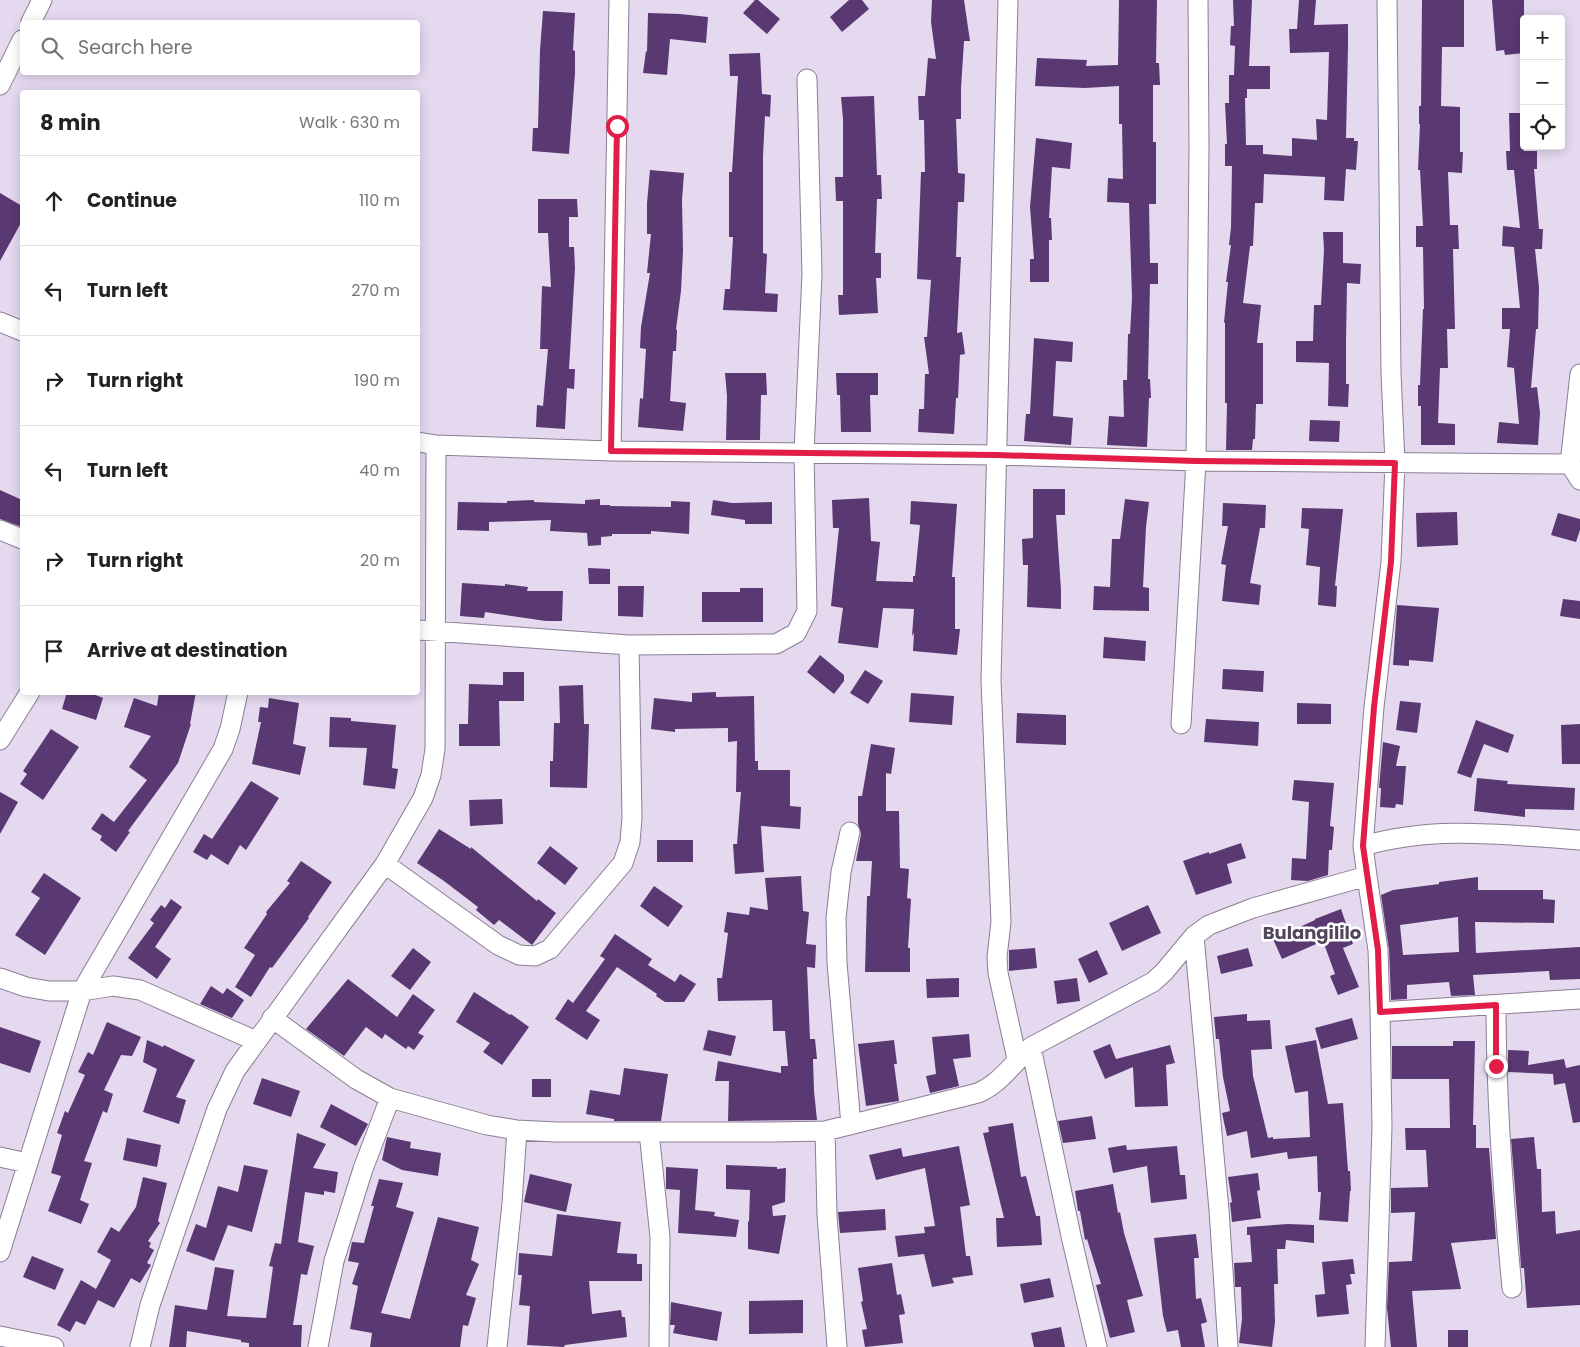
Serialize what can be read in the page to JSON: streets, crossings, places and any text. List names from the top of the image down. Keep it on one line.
{"districts":["Bulangililo"],"page":{"map_buttons":["+","−"],"search":"Search here","heading":["8 min","Walk · 630 m"],"list":[["Continue","110 m"],["Turn left","270 m"],["Turn right","190 m"],["Turn left","40 m"],["Turn right","20 m"],"Arrive at destination"]}}
